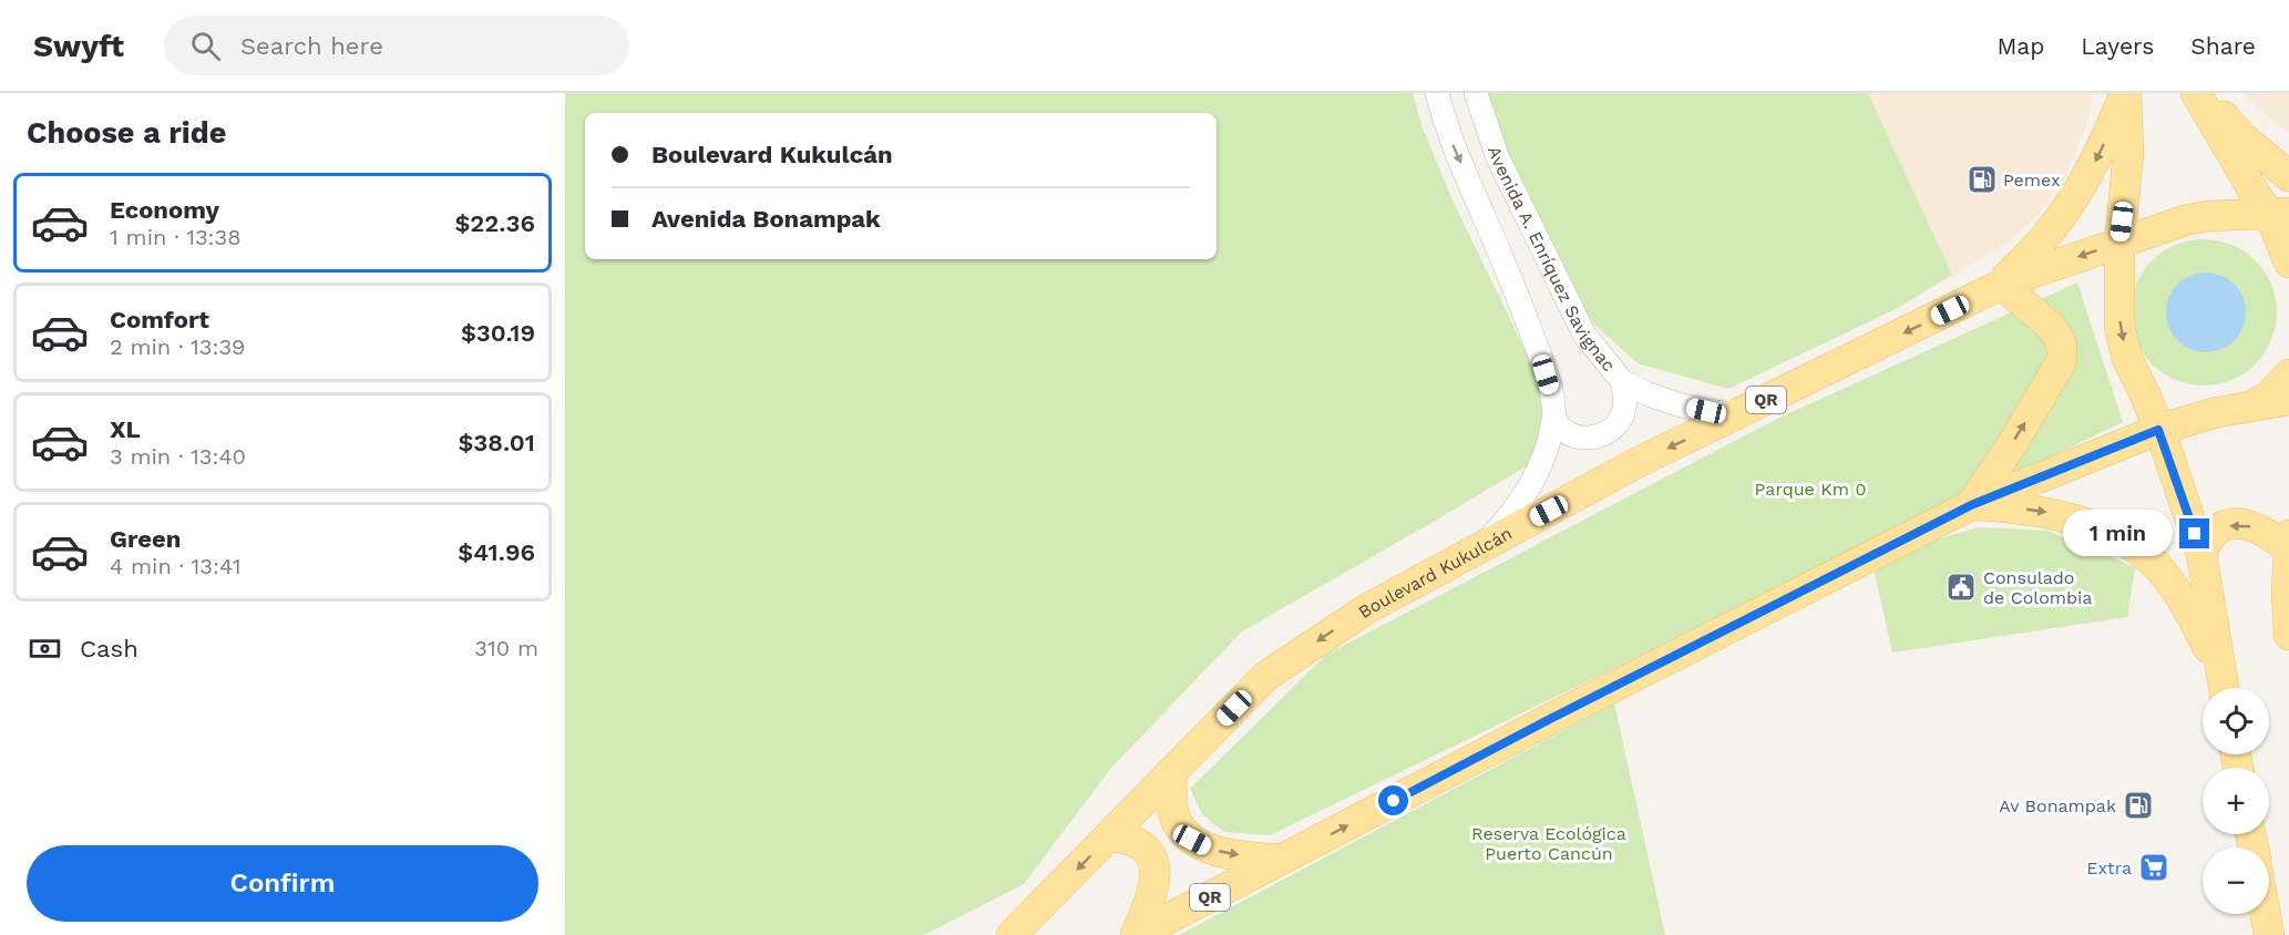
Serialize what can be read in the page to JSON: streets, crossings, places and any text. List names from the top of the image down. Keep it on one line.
{"streets":{"main road":["QR","Boulevard Kukulcán"],"street":["Avenida A. Enríquez Savignac"]},"crossings":[["Avenida A. Enríquez Savignac","Boulevard Kukulcán"]],"parks":["Parque Km 0","Reserva Ecológica Puerto Cancún"],"places":{"fuel station":["Pemex","Av Bonampak"],"public building":["Consulado de Colombia"],"supermarket":["Extra"]},"page":{"header":"Swyft","search":"Search here","nav":["Map","Layers","Share"],"heading":"Choose a ride","banner":["Boulevard Kukulcán","Avenida Bonampak"],"list":[{"name":"Economy","note":"1 min · 13:38","value":"$22.36"},{"name":"Comfort","note":"2 min · 13:39","value":"$30.19"},{"name":"XL","note":"3 min · 13:40","value":"$38.01"},{"name":"Green","note":"4 min · 13:41","value":"$41.96"}],"bubble":"1 min","pay":["Cash","310 m"],"map_buttons":["+","−"],"buttons":"Confirm"}}
